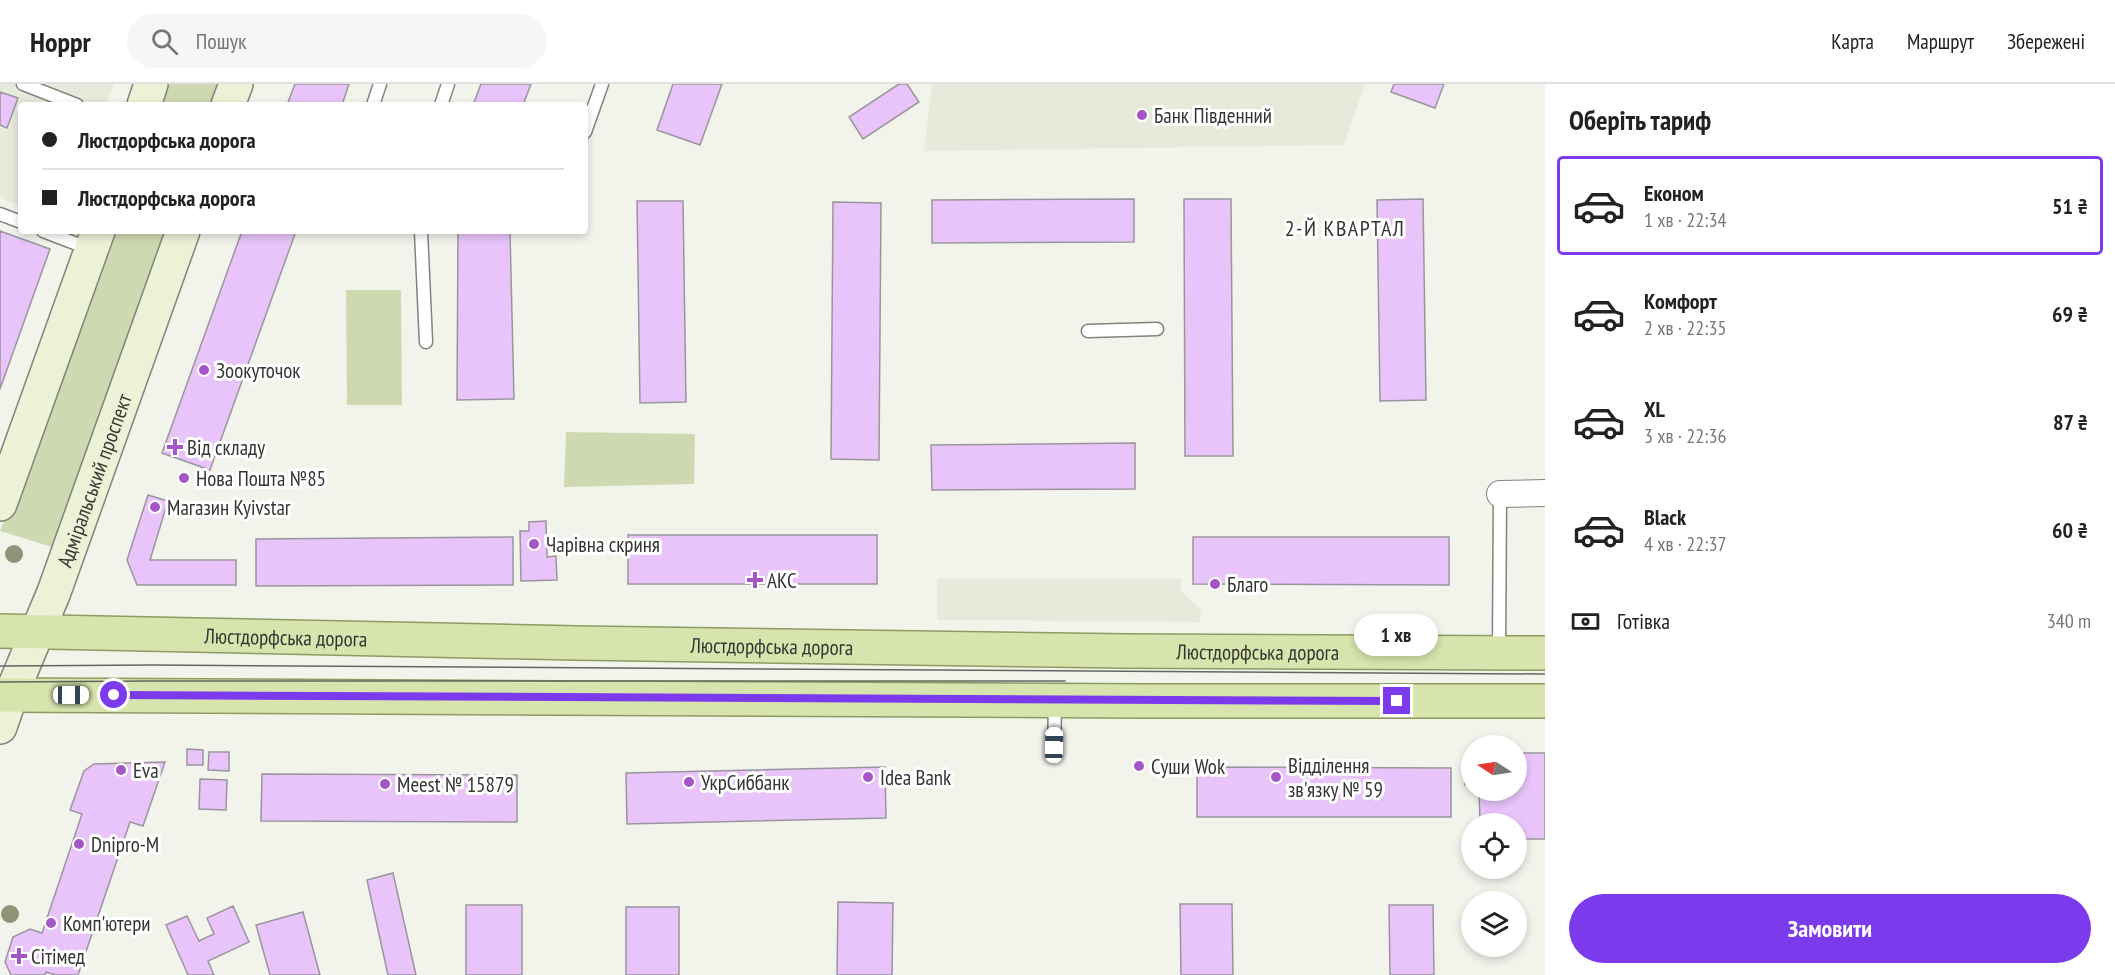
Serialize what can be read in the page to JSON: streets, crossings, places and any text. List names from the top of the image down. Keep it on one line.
{"streets":{"main road":["Адміральський проспект","Люстдорфська дорога"]},"crossings":[["Адміральський проспект","Люстдорфська дорога"]],"districts":["2-Й КВАРТАЛ"],"places":{"other":["Банк Південний","Зоокуточок","Нова Пошта №85","Магазин Kyivstar","Чарівна скриня","Благо","Суши Wok","Eva","Idea Bank","Відділення зв'язку № 59","УкрСиббанк","Meest № 15879","Dnipro-M","Комп'ютери"],"health":["Від складу","АКС","Сітімед"]},"north":"left","page":{"header":"Hoppr","search":"Пошук","nav":["Карта","Маршрут","Збережені"],"heading":"Оберіть тариф","banner":["Люстдорфська дорога","Люстдорфська дорога"],"list":[{"name":"Економ","note":"1 хв · 22:34","value":"51 ₴"},{"name":"Комфорт","note":"2 хв · 22:35","value":"69 ₴"},{"name":"XL","note":"3 хв · 22:36","value":"87 ₴"},{"name":"Black","note":"4 хв · 22:37","value":"60 ₴"}],"pay":["Готівка","340 m"],"bubble":"1 хв","buttons":"Замовити"}}
